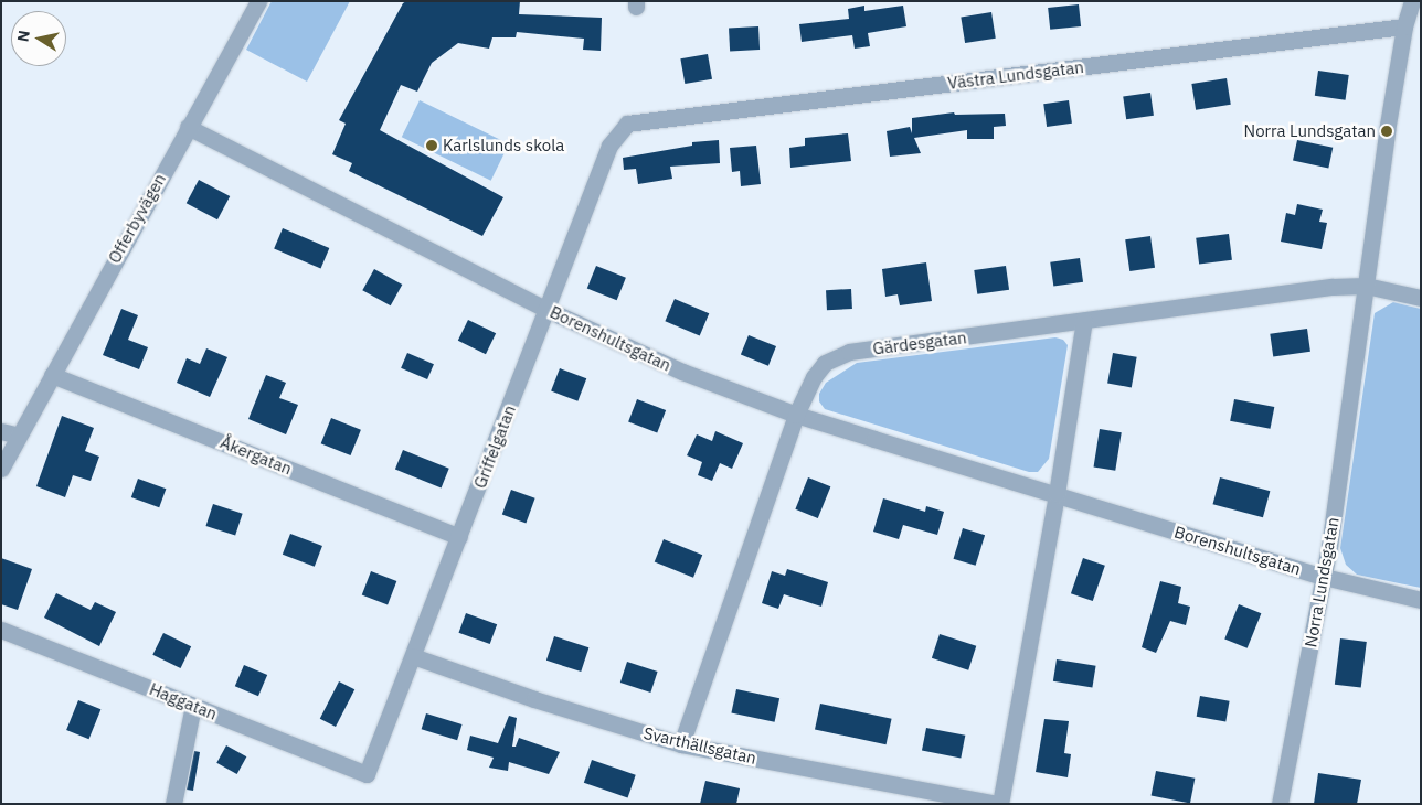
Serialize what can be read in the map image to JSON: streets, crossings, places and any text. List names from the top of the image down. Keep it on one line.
{"streets":{"street":["Västra Lundsgatan","Offerbyvägen","Borenshultsgatan","Gärdesgatan","Griffelgatan","Åkergatan","Norra Lundsgatan","Haggatan","Svarthällsgatan"]},"crossings":[["Västra Lundsgatan","Griffelgatan"],["Västra Lundsgatan","Norra Lundsgatan"],["Offerbyvägen","Borenshultsgatan"],["Offerbyvägen","Åkergatan"],["Borenshultsgatan","Gärdesgatan"],["Borenshultsgatan","Griffelgatan"],["Borenshultsgatan","Norra Lundsgatan"],["Gärdesgatan","Norra Lundsgatan"],["Gärdesgatan","Svarthällsgatan"],["Griffelgatan","Åkergatan"],["Griffelgatan","Haggatan"],["Griffelgatan","Svarthällsgatan"]],"places":["Norra Lundsgatan","Karlslunds skola"],"north":"left"}
